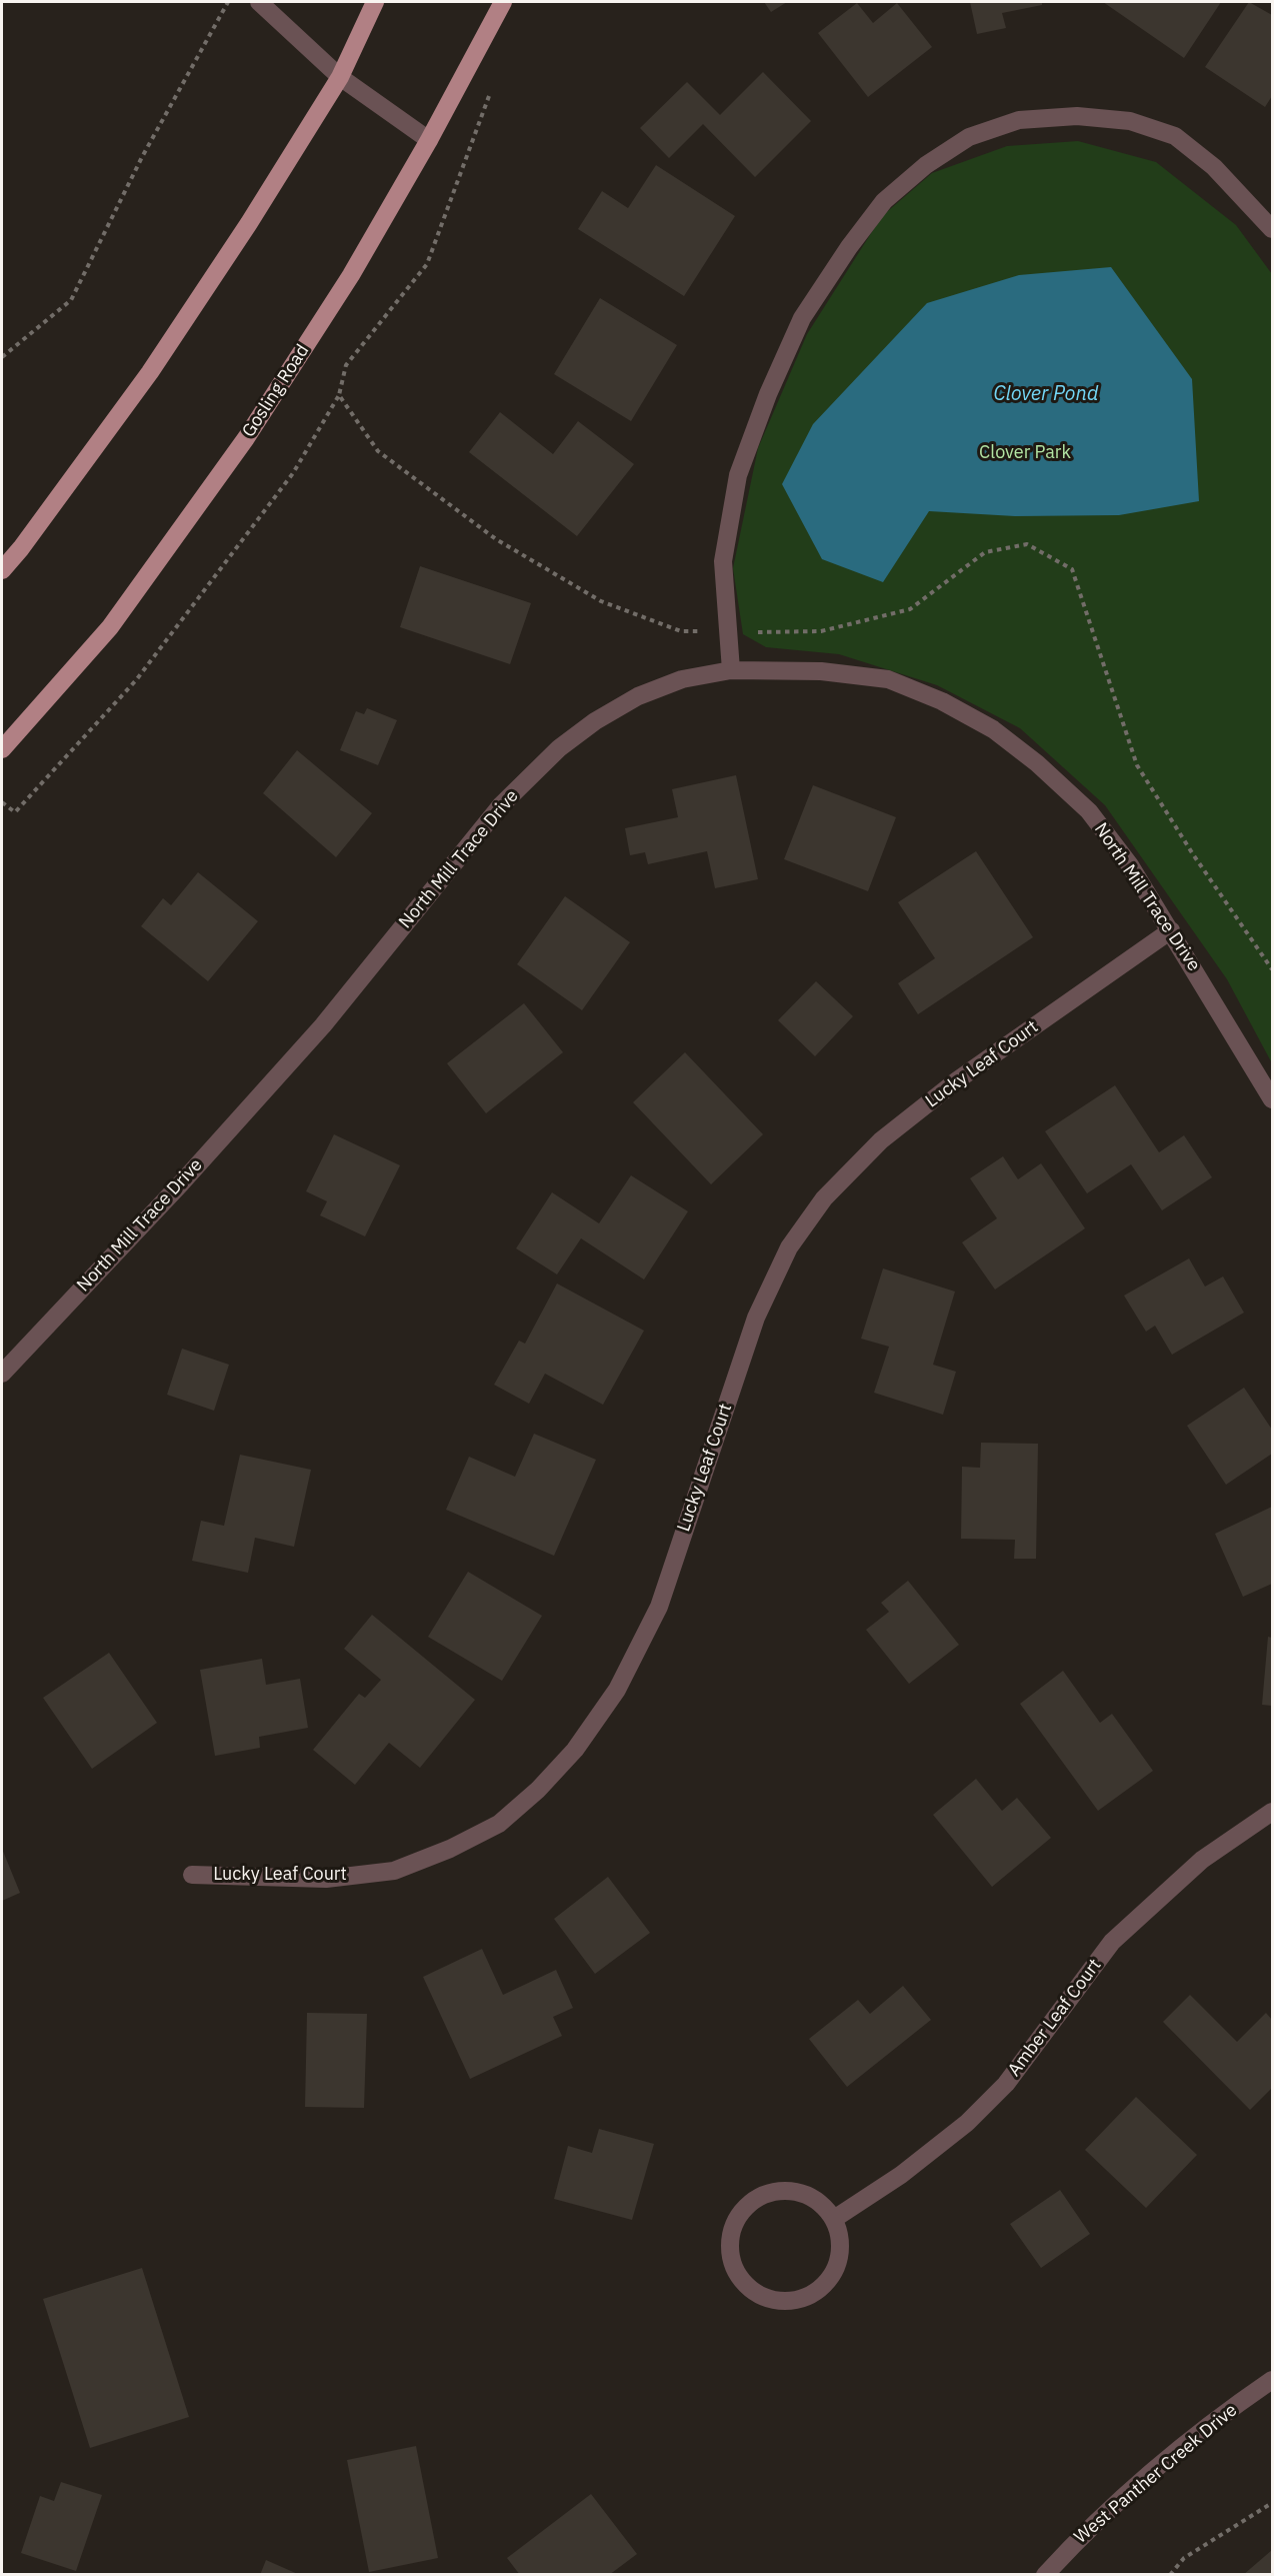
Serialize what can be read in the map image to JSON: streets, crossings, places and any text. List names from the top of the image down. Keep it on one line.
{"streets":{"main road":["Gosling Road"],"street":["North Mill Trace Drive","Lucky Leaf Court","Amber Leaf Court","West Panther Creek Drive"]},"crossings":[["North Mill Trace Drive","Lucky Leaf Court"]],"water":["Clover Pond"],"parks":["Clover Park"]}
